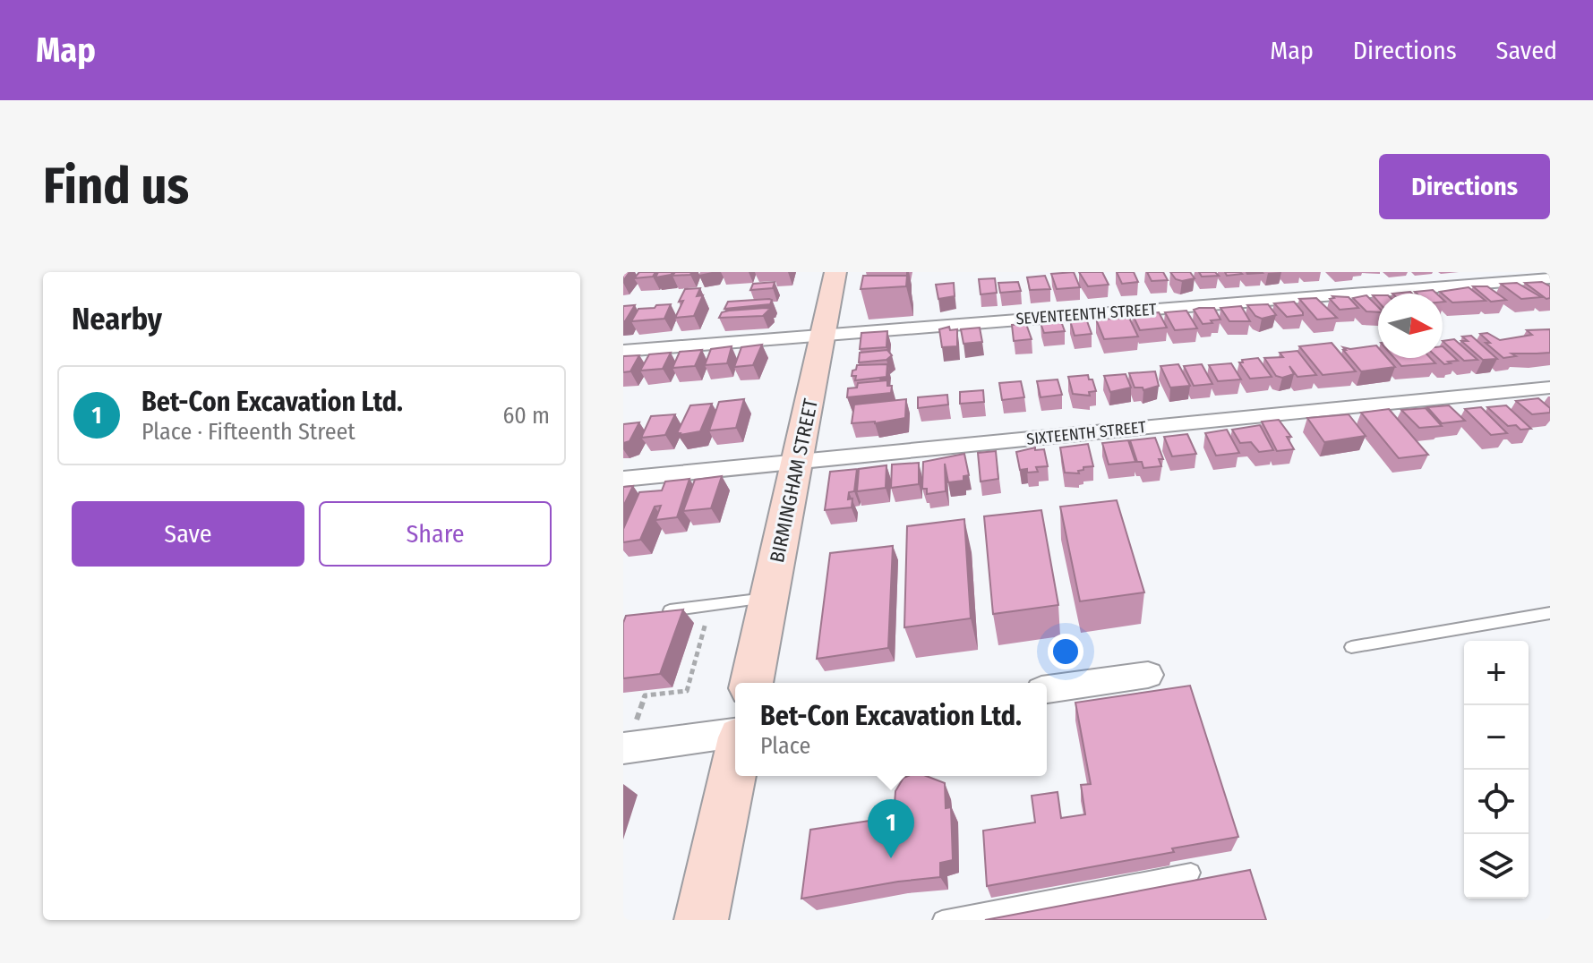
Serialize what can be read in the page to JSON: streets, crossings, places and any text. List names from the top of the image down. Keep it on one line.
{"streets":{"street":["SEVENTEENTH STREET","SIXTEENTH STREET","BIRMINGHAM STREET"]},"crossings":[["SEVENTEENTH STREET","BIRMINGHAM STREET"],["SIXTEENTH STREET","BIRMINGHAM STREET"]],"north":"right","page":{"header":"Map","nav":["Map","Directions","Saved"],"buttons":["Directions",["Save","Share"]],"title":"Find us","heading":"Nearby","list":[{"mark":"1","name":"Bet-Con Excavation Ltd.","note":"Place · Fifteenth Street","value":"60 m"}],"map_buttons":["+","−"],"popup":["Bet-Con Excavation Ltd.","Place"],"pins":"1"}}
